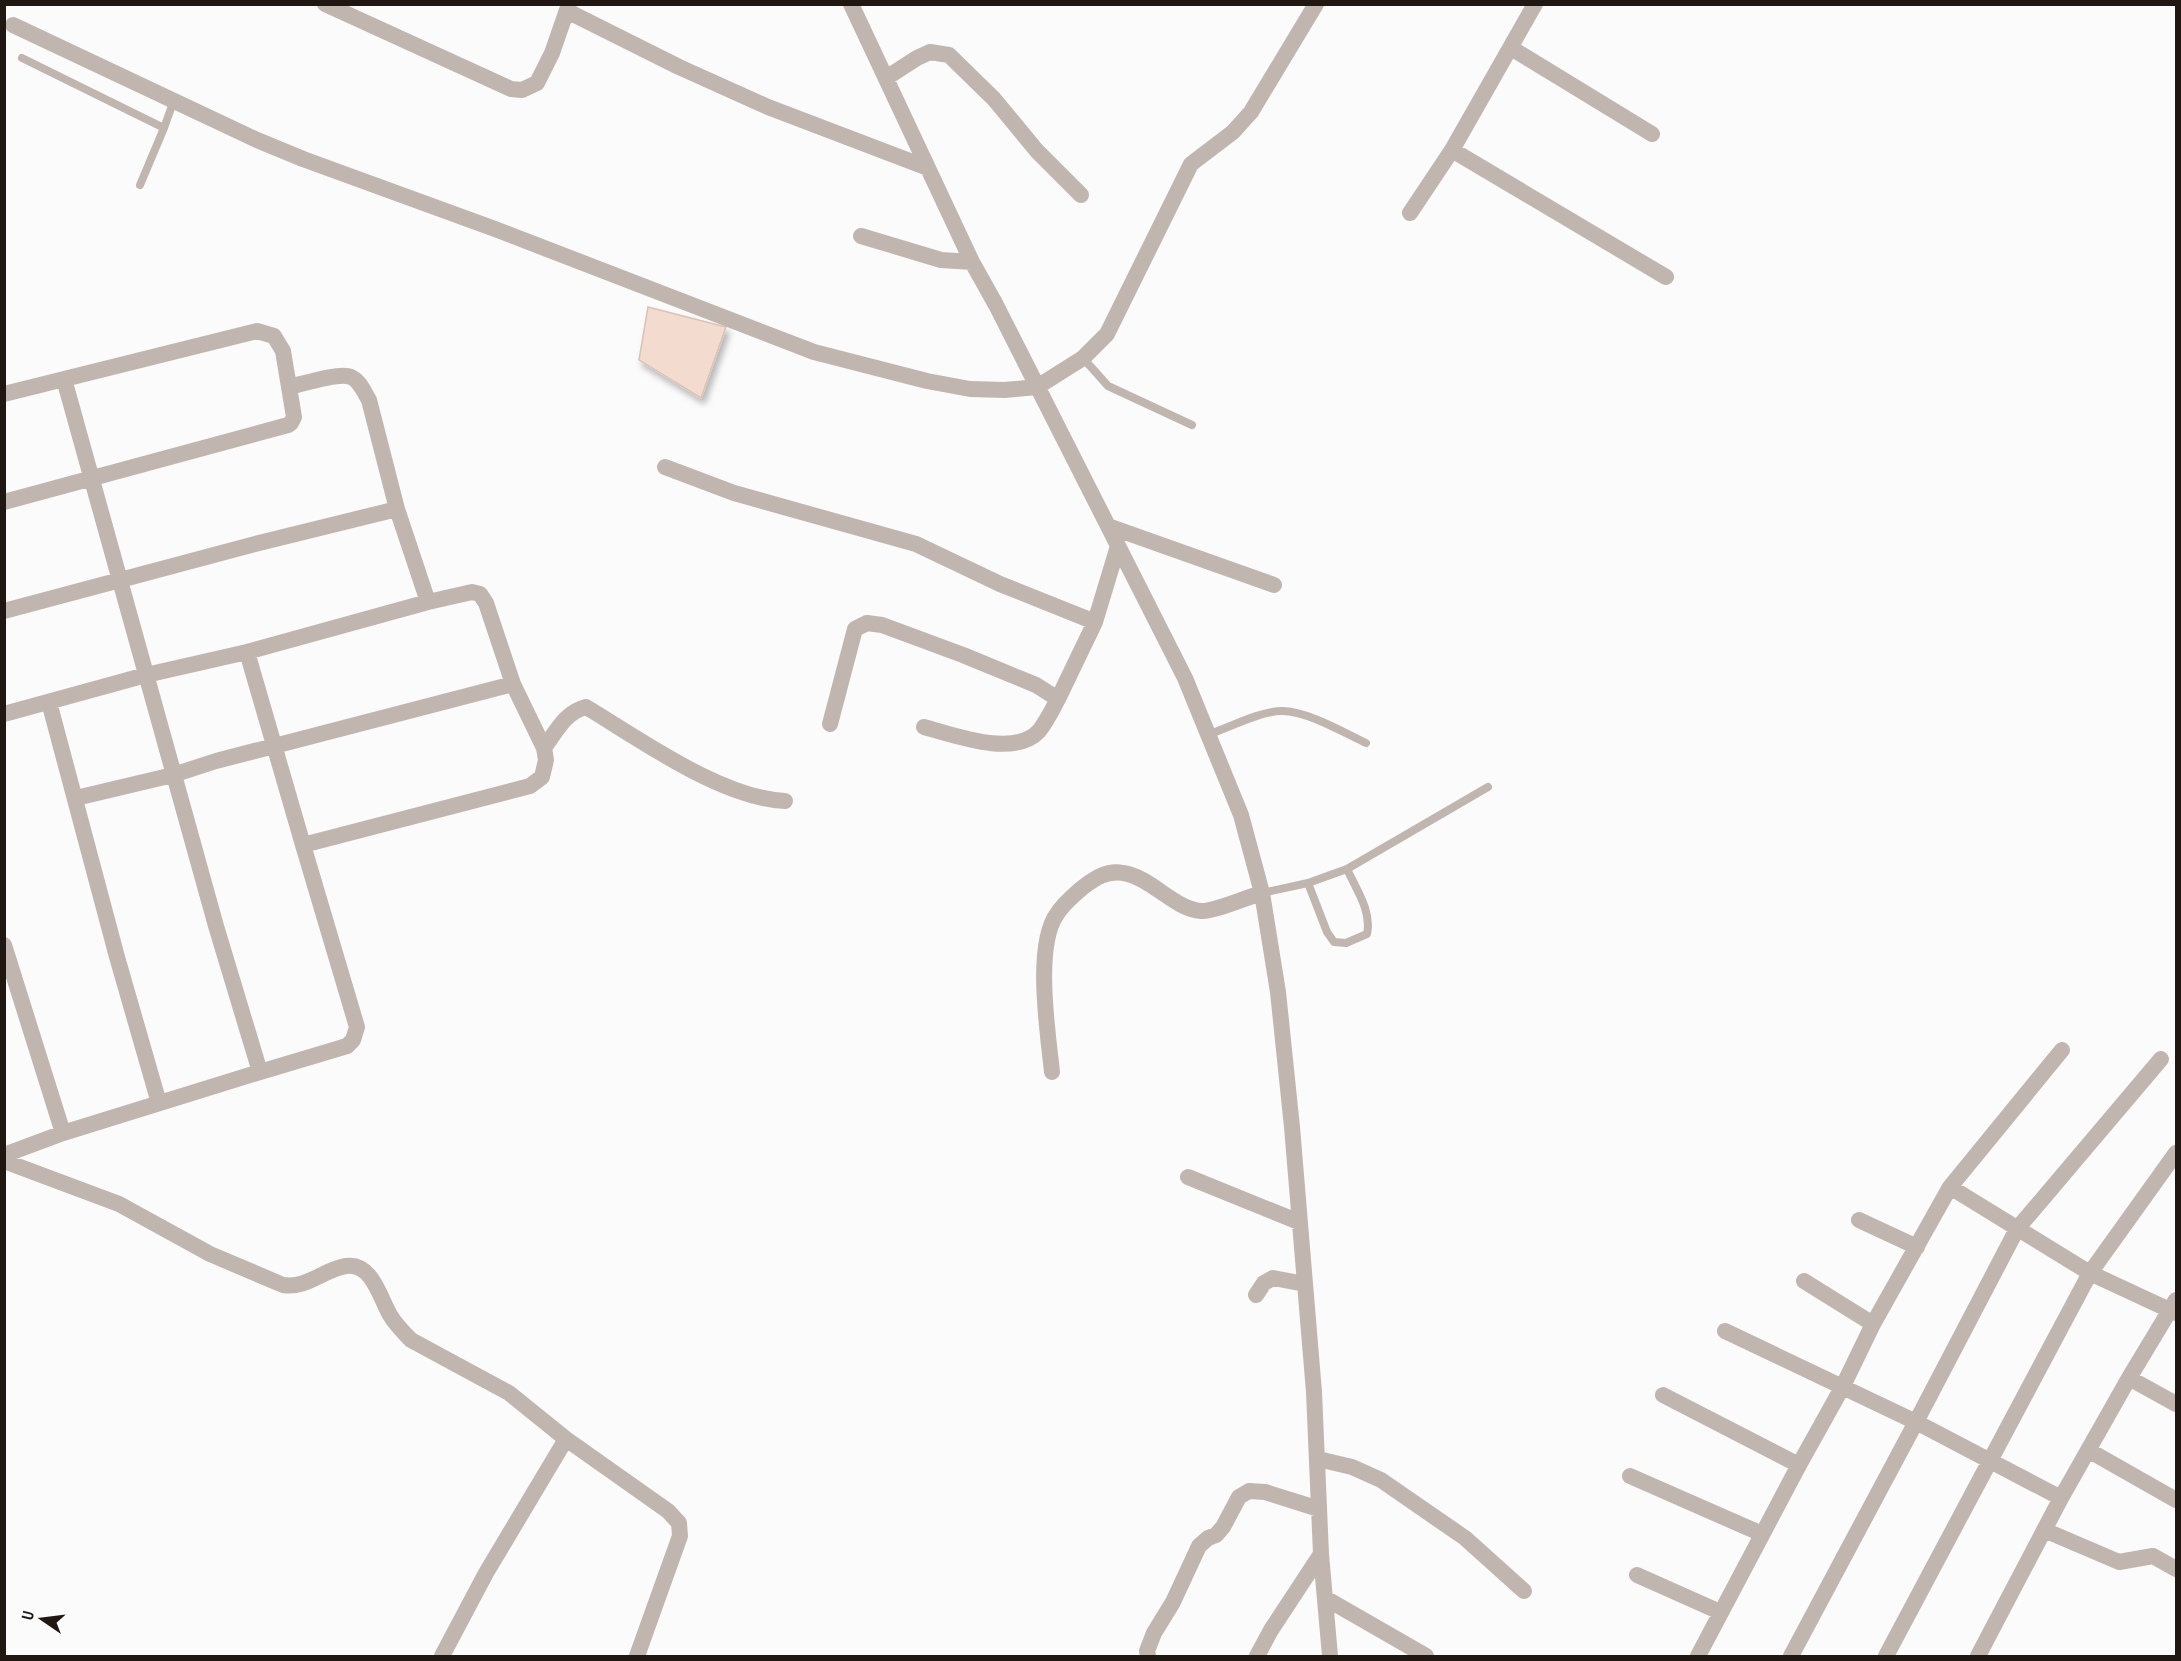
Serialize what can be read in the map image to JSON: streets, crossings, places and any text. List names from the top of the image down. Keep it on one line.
{"north":"left"}
